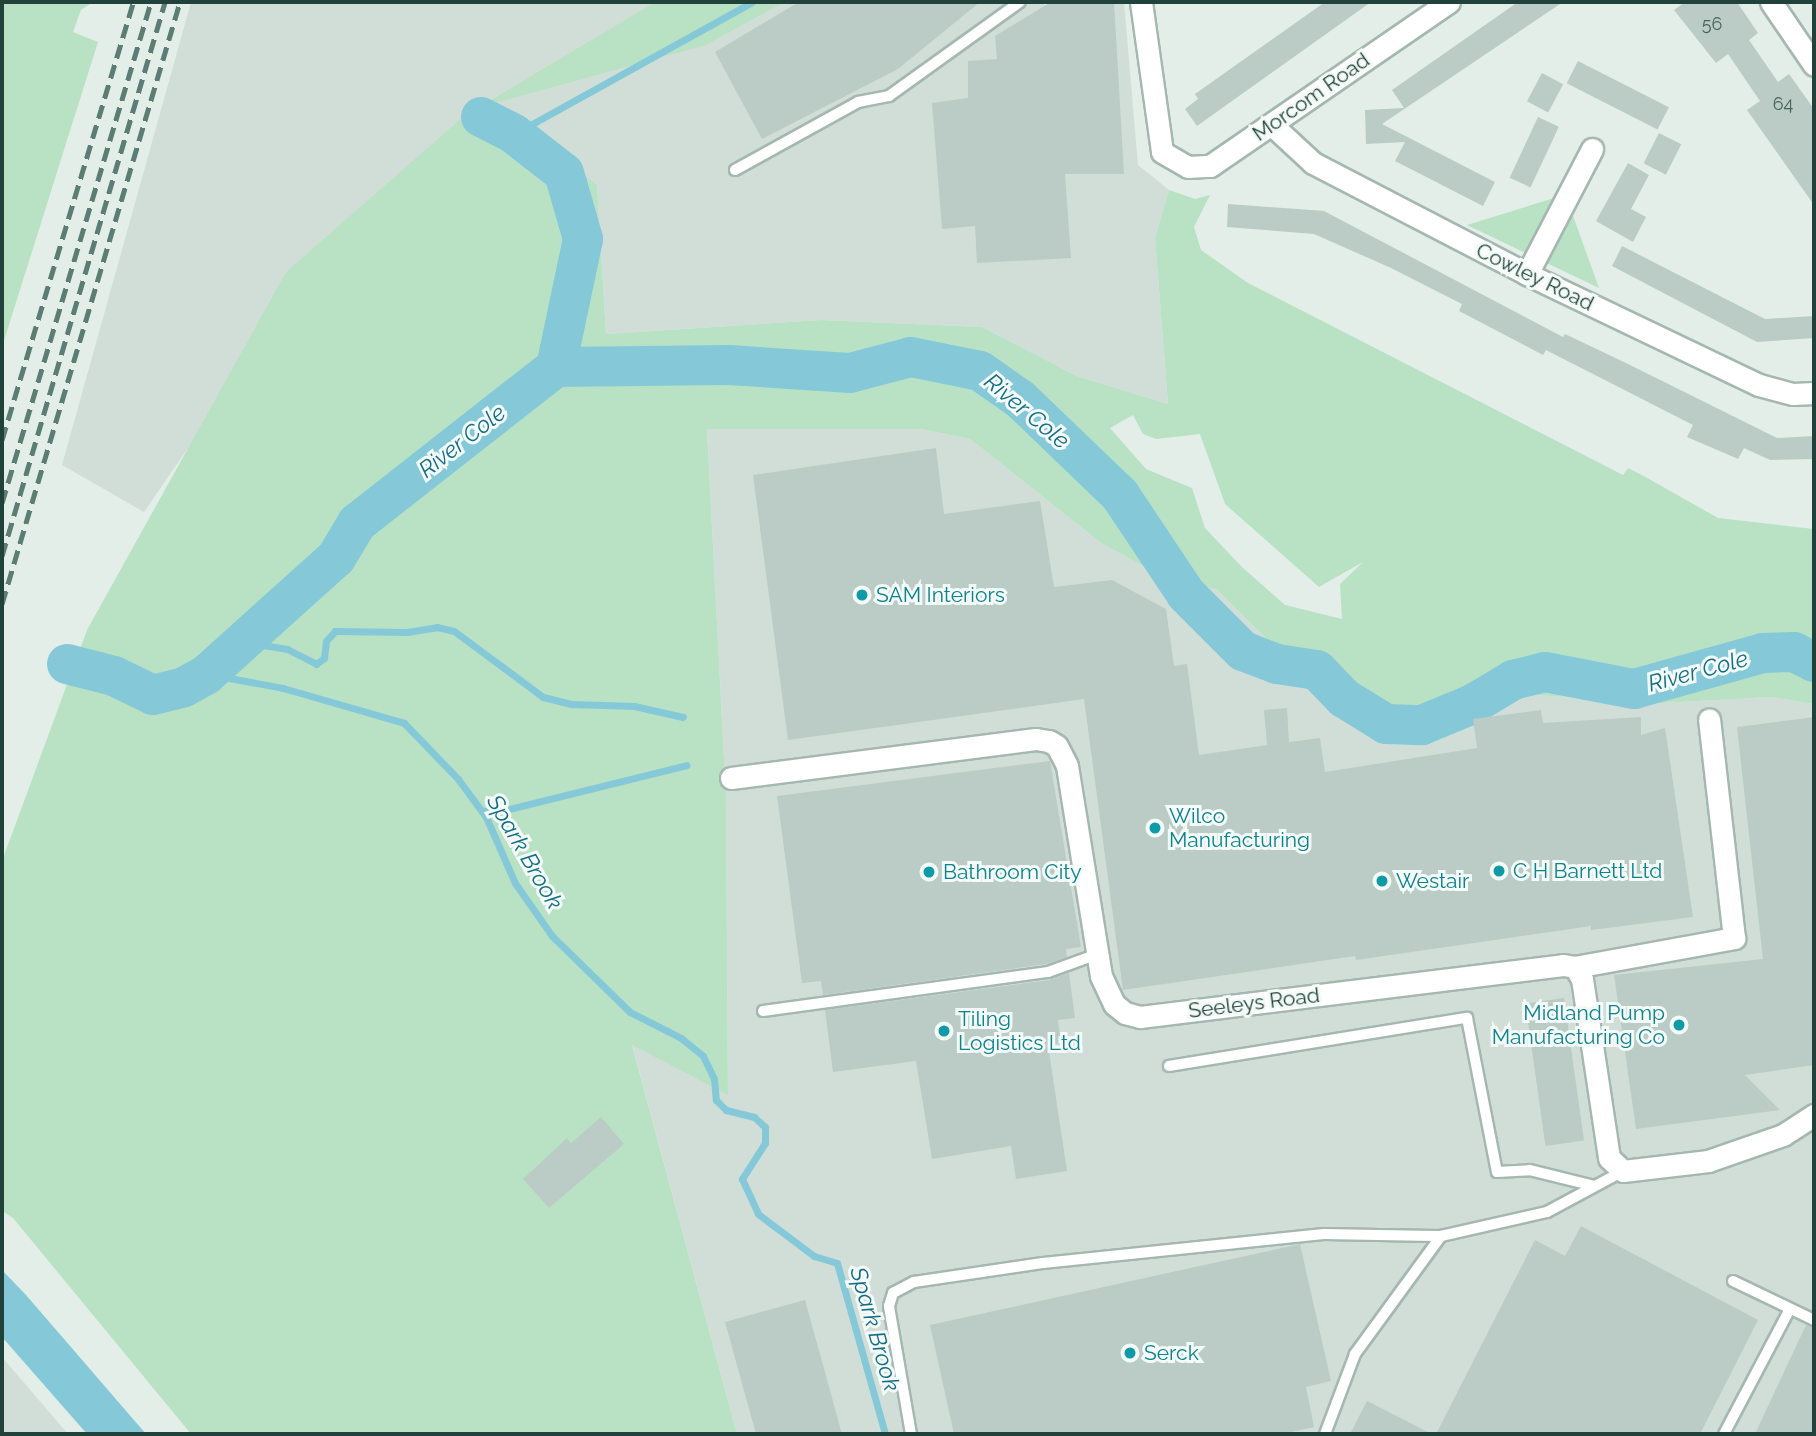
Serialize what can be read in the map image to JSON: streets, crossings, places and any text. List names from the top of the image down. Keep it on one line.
{"streets":{"street":["Morcom Road","Cowley Road","Seeleys Road"]},"crossings":[["Morcom Road","Cowley Road"]],"water":["River Cole","Spark Brook"],"places":["SAM Interiors","Wilco Manufacturing","C H Barnett Ltd","Bathroom City","Westair","Midland Pump Manufacturing Co","Tiling Logistics Ltd","Serck"],"house_numbers":["56","64"]}
